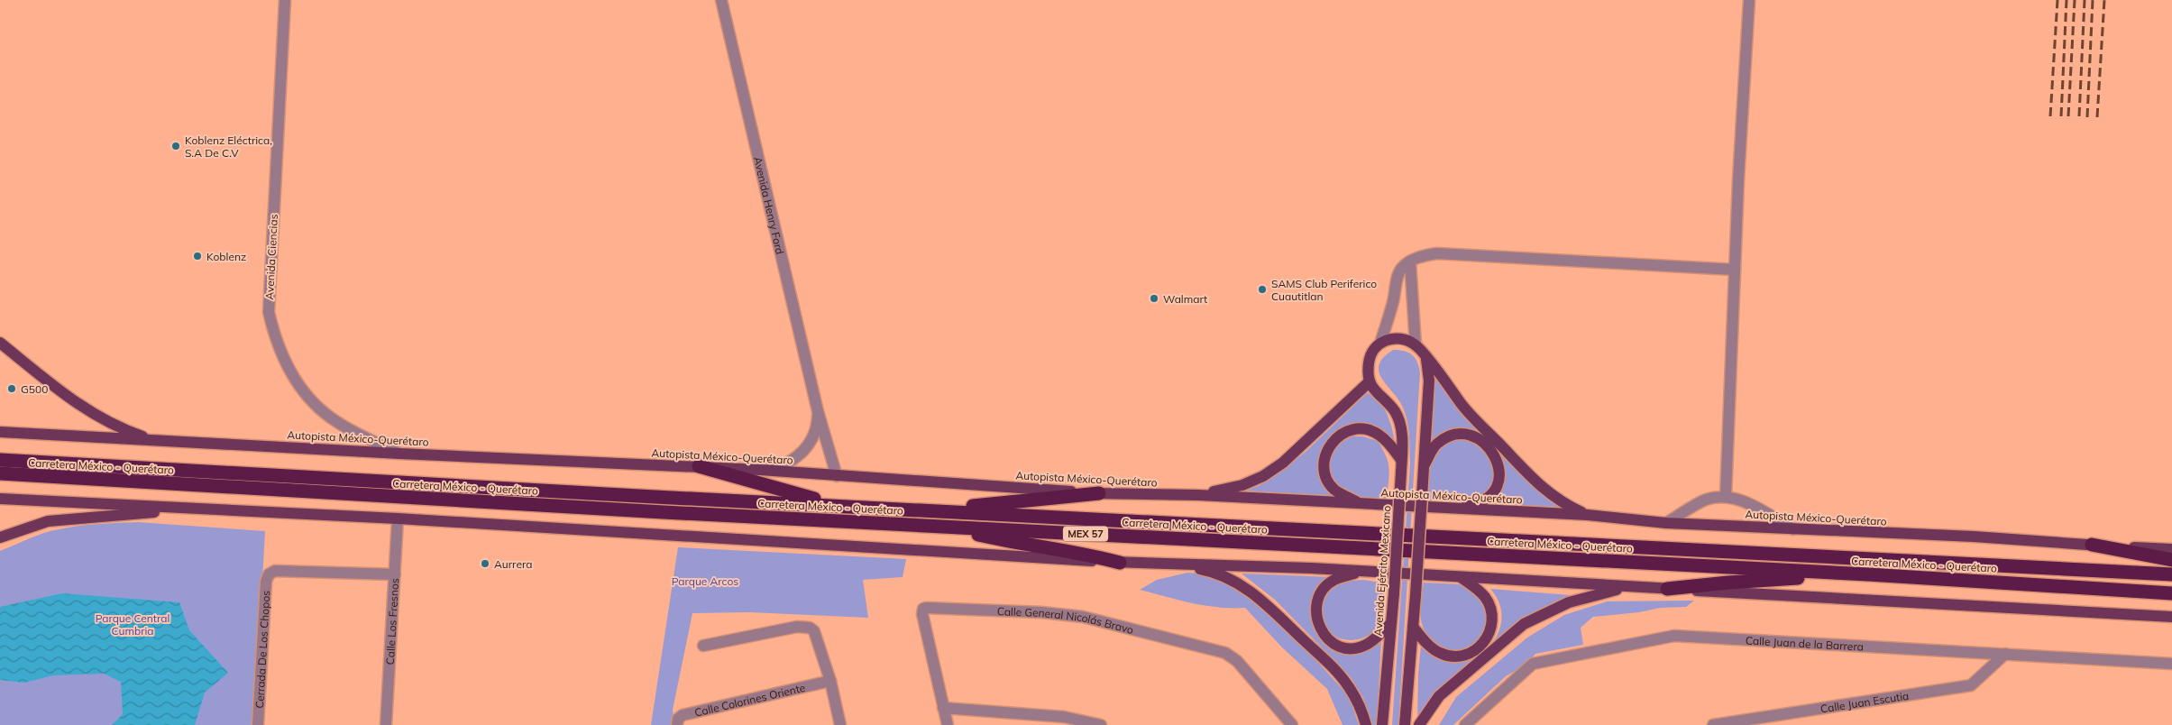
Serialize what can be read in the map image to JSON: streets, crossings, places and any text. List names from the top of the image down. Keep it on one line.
{"streets":{"highway":["Carretera México - Querétaro","MEX 57"],"main road":["Autopista México-Querétaro","Avenida Ejército Mexicano"],"street":["Avenida Henry Ford","Avenida Ciencias","Calle General Nicolás Bravo","Calle Los Fresnos","Calle Juan de la Barrera","Cerrada De Los Chopos","Calle Colorines Oriente","Calle Juan Escutia"]},"crossings":[["Avenida Henry Ford","Autopista México-Querétaro"],["Avenida Ciencias","Autopista México-Querétaro"],["Calle Los Fresnos","Cerrada De Los Chopos"],["Calle Juan de la Barrera","Calle Juan Escutia"]],"parks":["Parque Arcos","Parque Central Cumbria"],"places":["Koblenz Eléctrica, S.A De C.V","Koblenz","SAMS Club Periferico Cuautitlan","Walmart","G500","Aurrera"]}
